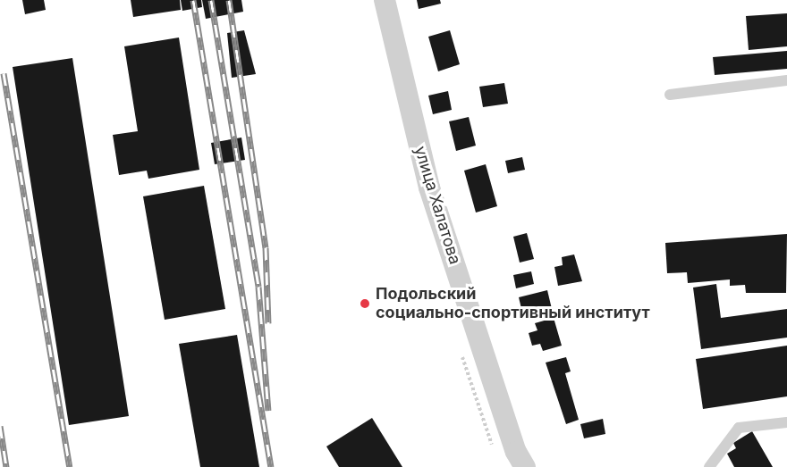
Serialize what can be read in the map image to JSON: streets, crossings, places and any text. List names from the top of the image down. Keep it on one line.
{"streets":{"street":["улица Халатова"]},"places":["Подольский социально-спортивный институт"]}
